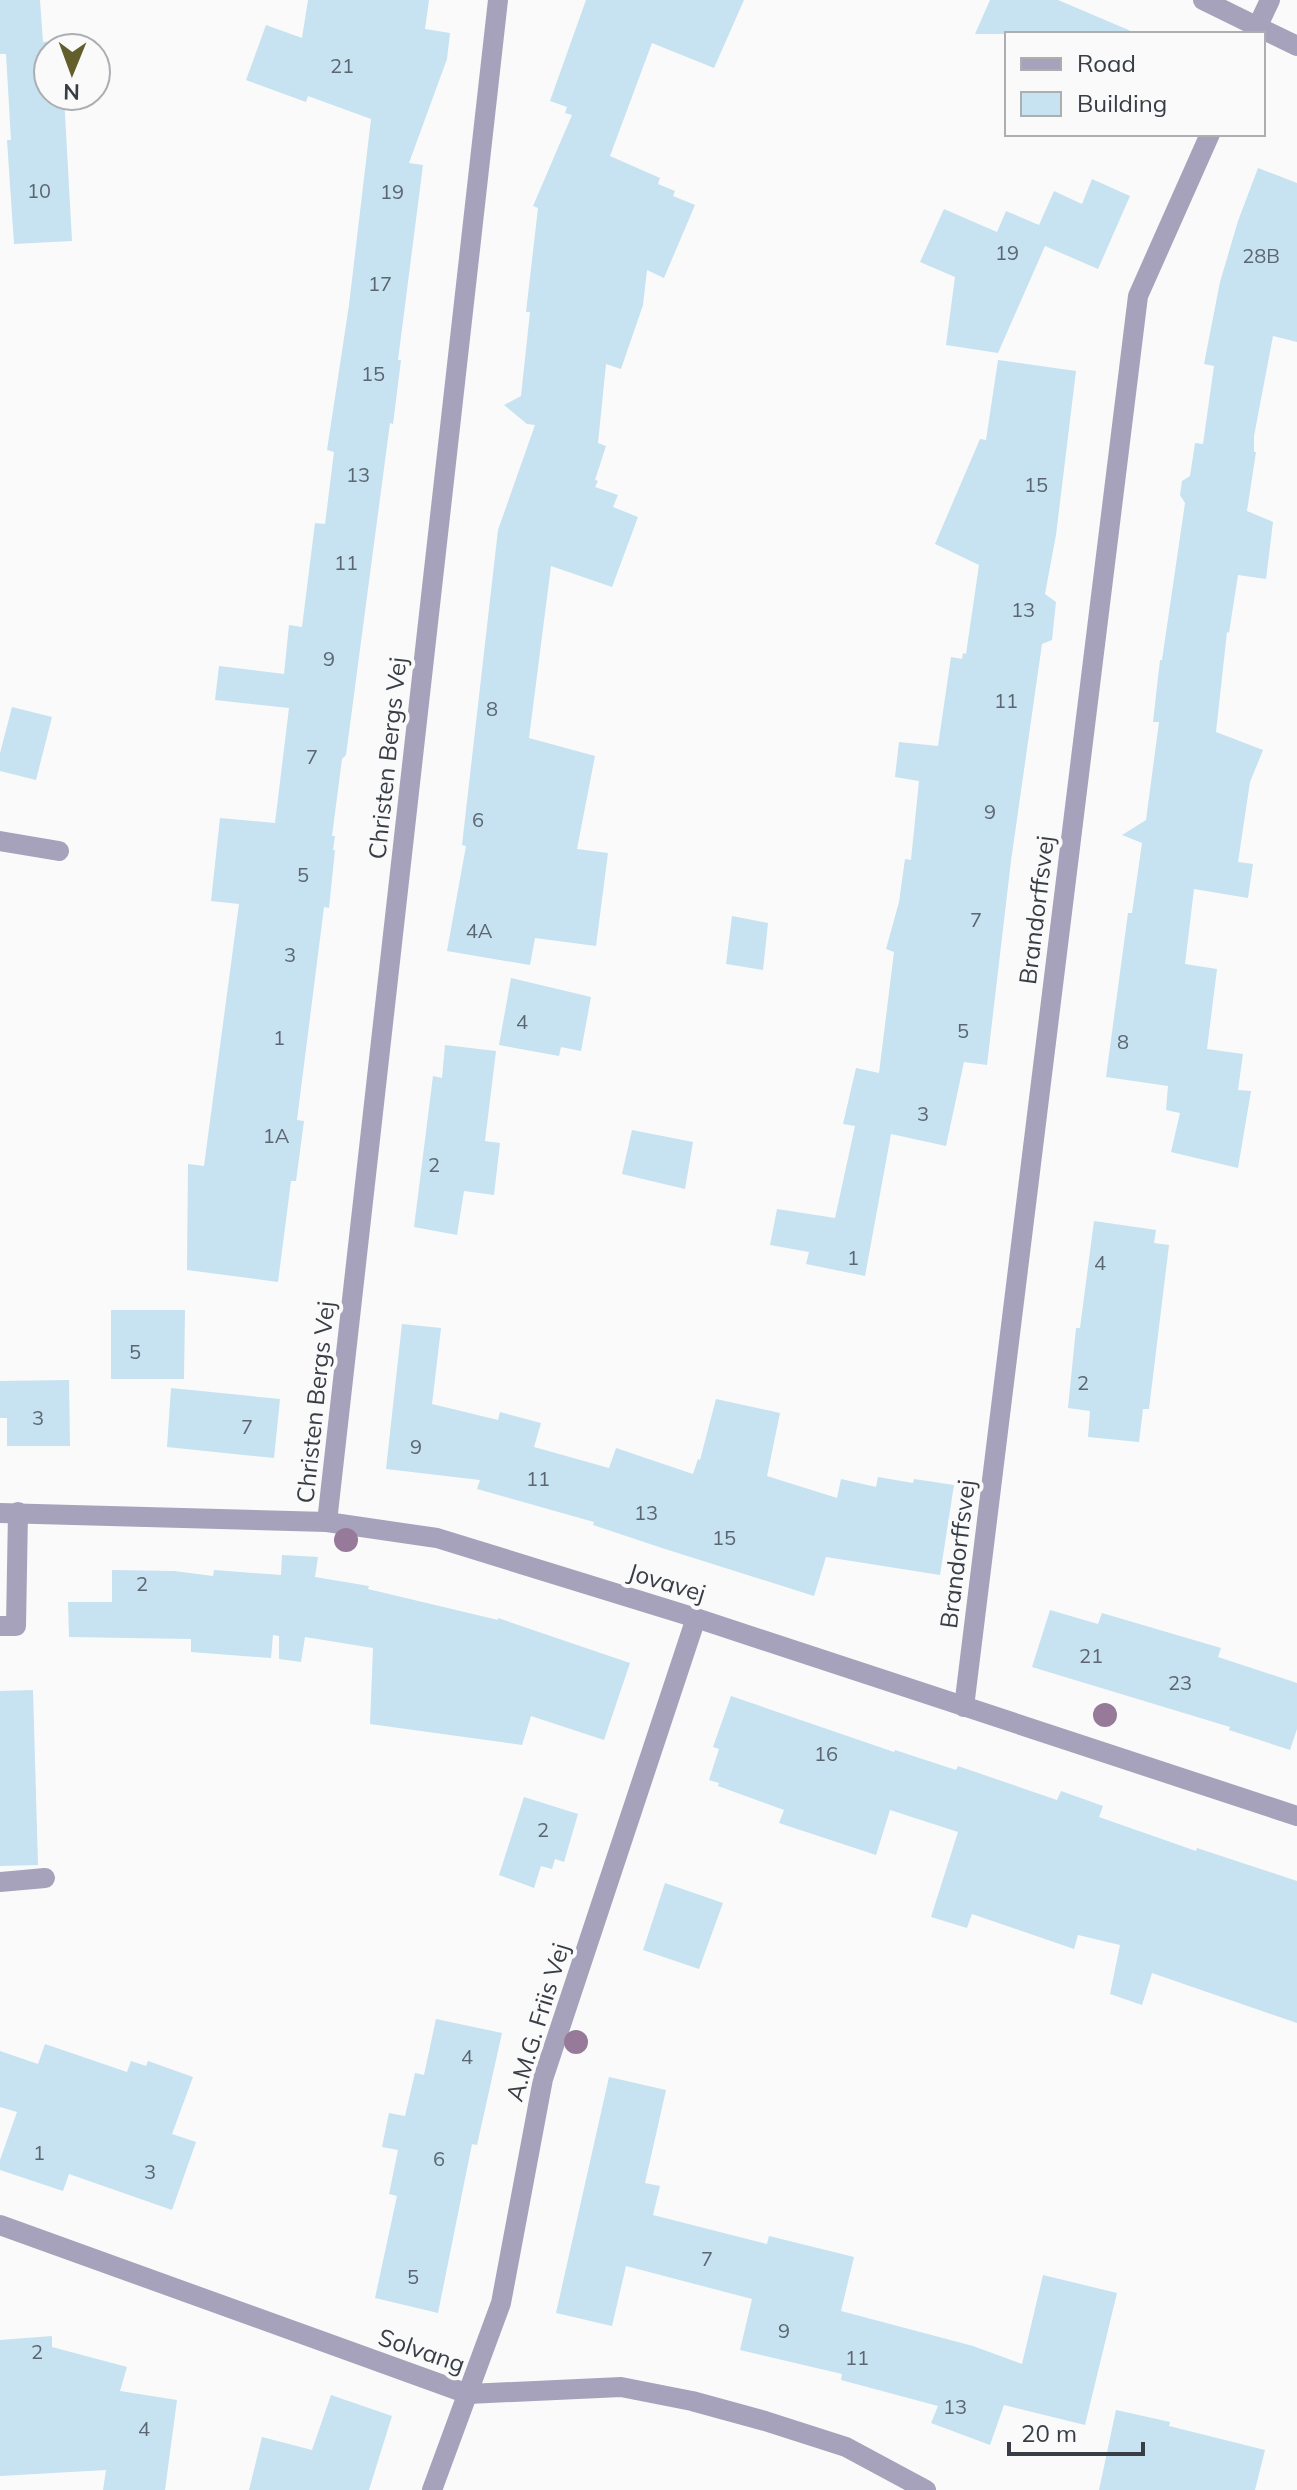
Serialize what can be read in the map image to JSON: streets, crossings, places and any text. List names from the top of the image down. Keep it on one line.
{"streets":{"street":["Christen Bergs Vej","Brandorffsvej","Jovavej","A.M.G. Friis Vej","Solvang"]},"crossings":[["Christen Bergs Vej","Jovavej"],["Brandorffsvej","Jovavej"],["Jovavej","A.M.G. Friis Vej"],["A.M.G. Friis Vej","Solvang"]],"house_numbers":["21","10","19","19","28B","17","15","13","15","11","13","9","11","8","7","9","6","5","7","4A","3","4","5","1","8","3","1A","2","1","4","5","2","3","7","9","11","13","15","2","21","23","16","2","4","1","6","3","7","5","9","2","11","13","4"],"legend":["Road","Building"],"scale_bar":"20 m","north":"bottom"}
